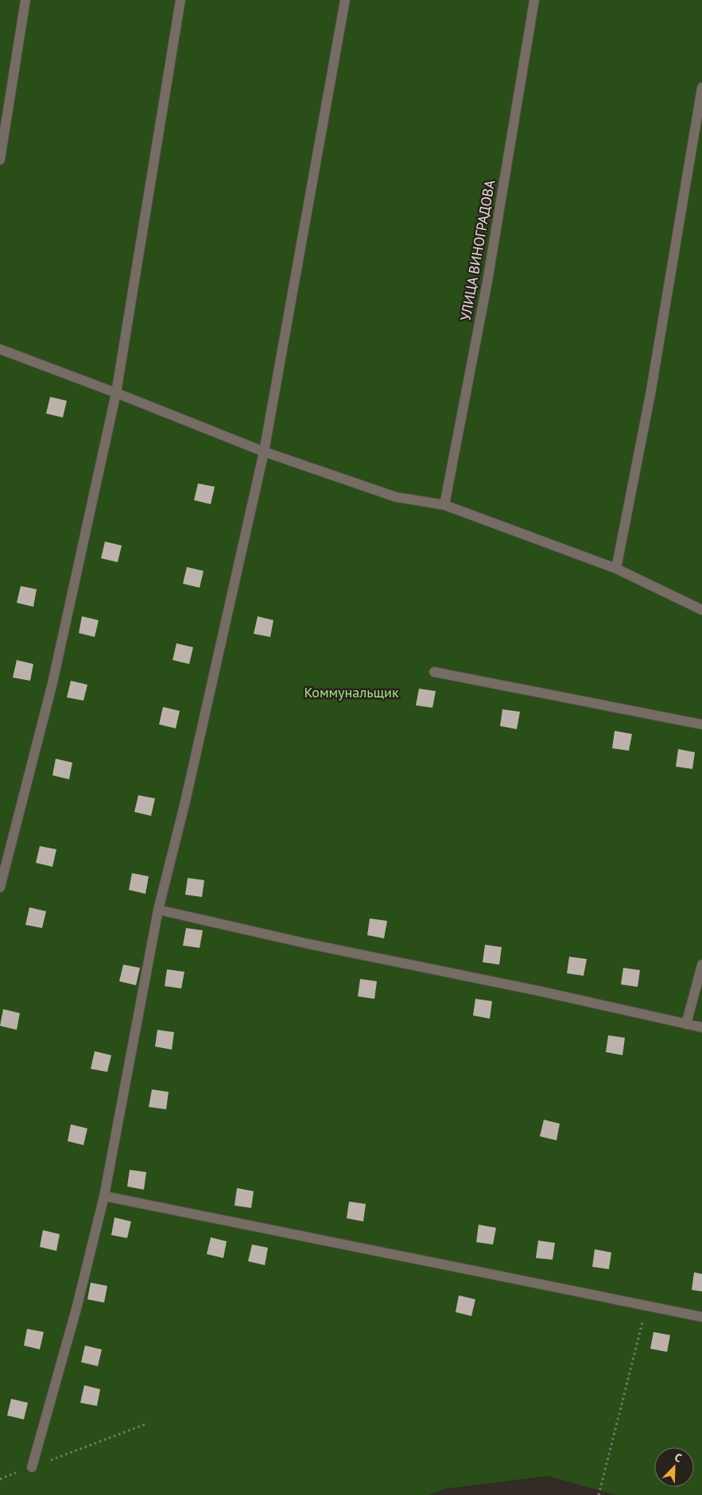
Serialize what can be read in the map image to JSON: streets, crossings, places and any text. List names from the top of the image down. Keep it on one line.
{"streets":{"street":["УЛИЦА ВИНОГРАДОВА"]},"parks":["Коммунальщик"],"north":"top right"}
